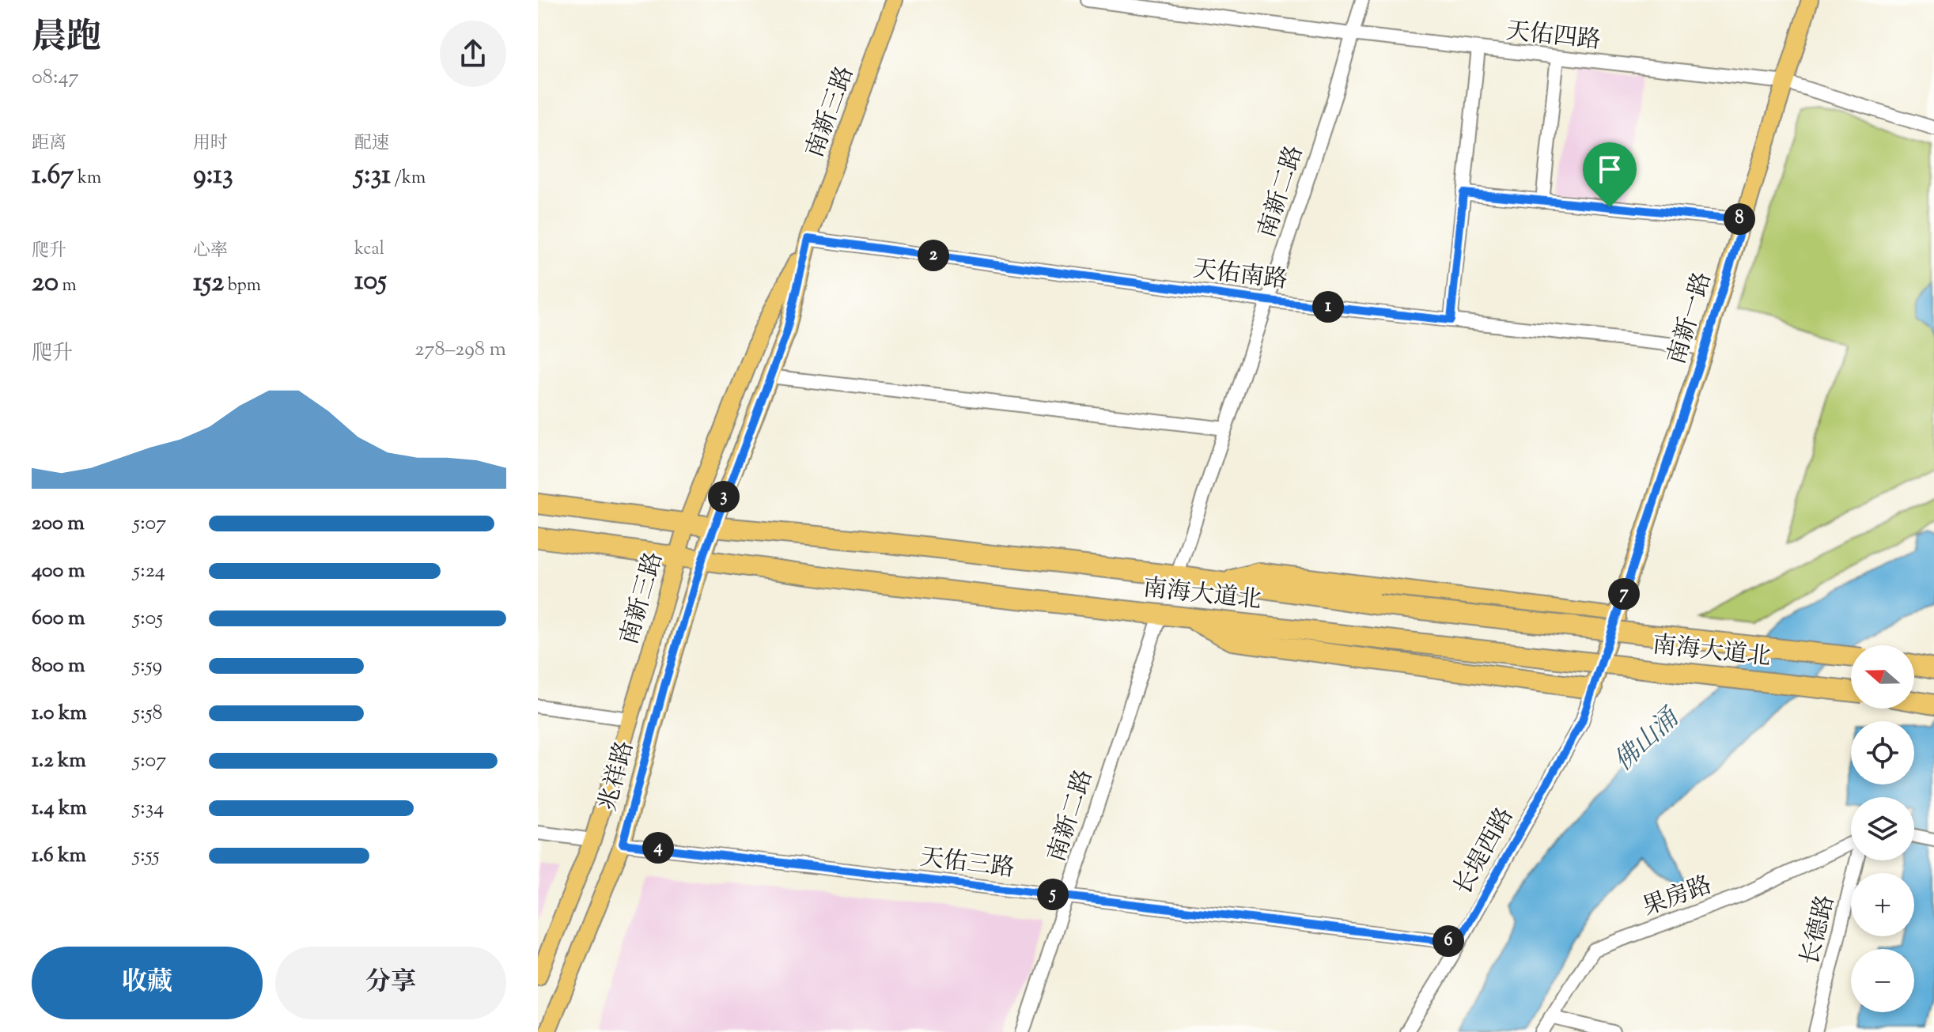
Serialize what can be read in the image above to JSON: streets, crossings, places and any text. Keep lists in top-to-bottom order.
{
  "streets": {
    "highway": ["南海大道北"],
    "main road": ["南新三路", "南新一路", "兆祥路"],
    "street": [
      "天佑四路",
      "南新二路",
      "天佑南路",
      "长堤西路",
      "天佑三路",
      "果房路",
      "长德路"
    ]
  },
  "crossings": [
    ["天佑四路", "南新二路"],
    ["天佑四路", "南新一路"],
    ["南新三路", "天佑南路"],
    ["南新三路", "南海大道北"],
    ["南新三路", "兆祥路"],
    ["南新二路", "天佑南路"],
    ["南新二路", "南海大道北"],
    ["南新二路", "天佑三路"],
    ["天佑南路", "南新一路"],
    ["南新一路", "长堤西路"],
    ["南海大道北", "兆祥路"],
    ["兆祥路", "天佑三路"],
    ["长堤西路", "天佑三路"]
  ],
  "water": ["佛山涌"],
  "north": "left",
  "page": {
    "heading": ["晨跑", "08:47"],
    "stats": [
      ["距离", "1.67 km"],
      ["用时", "9:13"],
      ["配速", "5:31 /km"],
      ["爬升", "20 m"],
      ["心率", "152 bpm"],
      ["kcal", "105"]
    ],
    "pins": [
      "8",
      "2",
      "1",
      "3",
      "7",
      "4",
      "5",
      "6"
    ],
    "chart": ["爬升", "278–298 m"],
    "list": [
      {
        "name": "200 m",
        "note": "5:07"
      },
      {
        "name": "400 m",
        "note": "5:24"
      },
      {
        "name": "600 m",
        "note": "5:05"
      },
      {
        "name": "800 m",
        "note": "5:59"
      },
      {
        "name": "1.0 km",
        "note": "5:58"
      },
      {
        "name": "1.2 km",
        "note": "5:07"
      },
      {
        "name": "1.4 km",
        "note": "5:34"
      },
      {
        "name": "1.6 km",
        "note": "5:55"
      }
    ],
    "map_buttons": ["+", "−"],
    "buttons": ["收藏", "分享"]
  }
}
